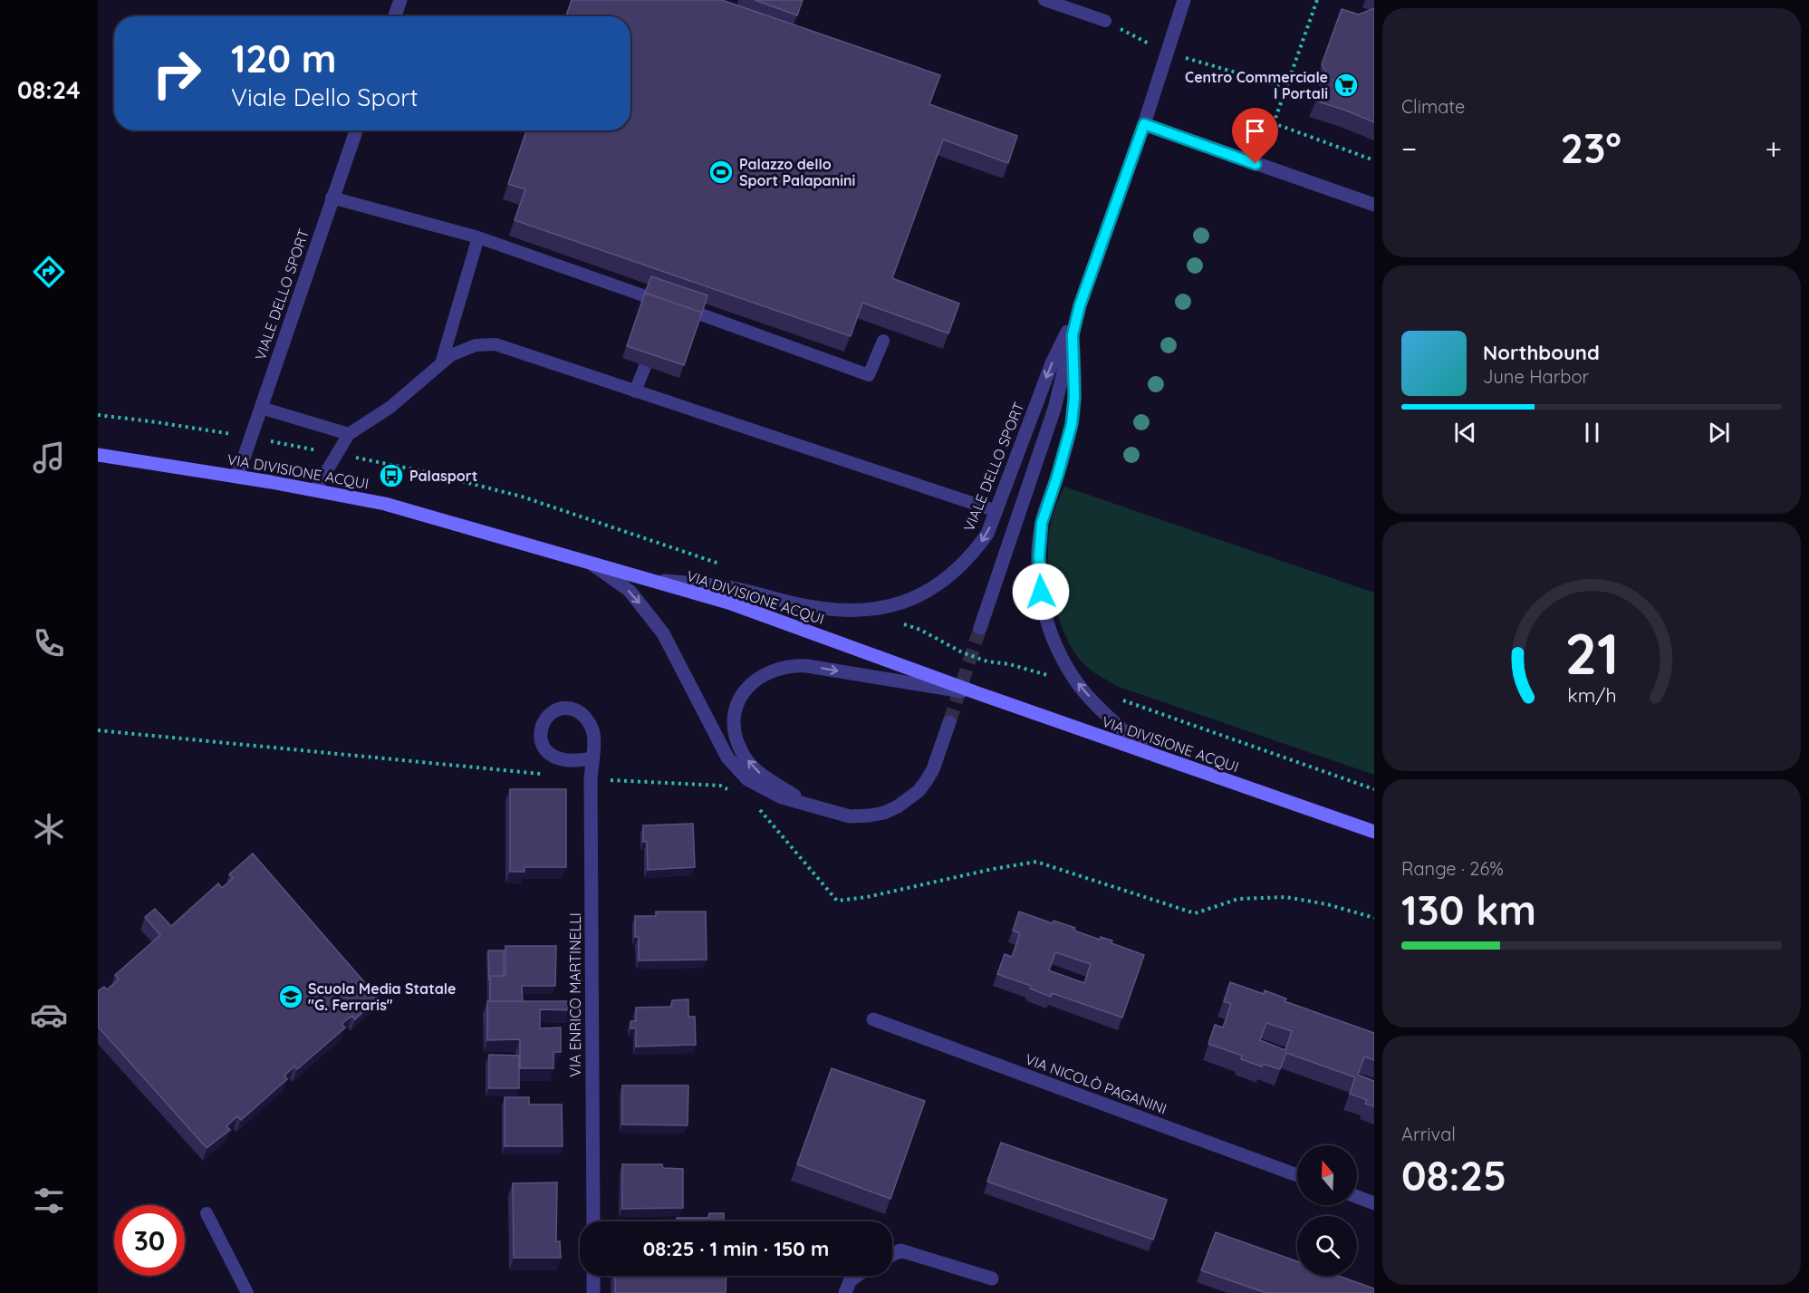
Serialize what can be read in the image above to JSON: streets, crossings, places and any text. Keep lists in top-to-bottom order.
{
  "streets": {
    "main road": ["VIA DIVISIONE ACQUI"],
    "street": ["VIALE DELLO SPORT", "VIA ENRICO MARTINELLI", "VIA NICOLÒ PAGANINI"]
  },
  "crossings": [
    ["VIALE DELLO SPORT", "VIA DIVISIONE ACQUI"]
  ],
  "places": {
    "supermarket": ["Centro Commerciale I Portali"],
    "sports": ["Palazzo dello Sport Palapanini"],
    "bus stop": ["Palasport"],
    "school or university": ["Scuola Media Statale \"G. Ferraris\""]
  },
  "north": "top",
  "page": {
    "tabs": "08:24",
    "tile": [
      "Climate",
      ["Range · 26%", "130 km"],
      ["Arrival", "08:25"]
    ],
    "turn": ["120 m", "Viale Dello Sport"],
    "heat": ["−", "23°", "+"],
    "song": ["Northbound", "June Harbor"],
    "limit": "30",
    "trip": "08:25 · 1 min · 150 m",
    "gauge": ["21", "km/h"]
  }
}
